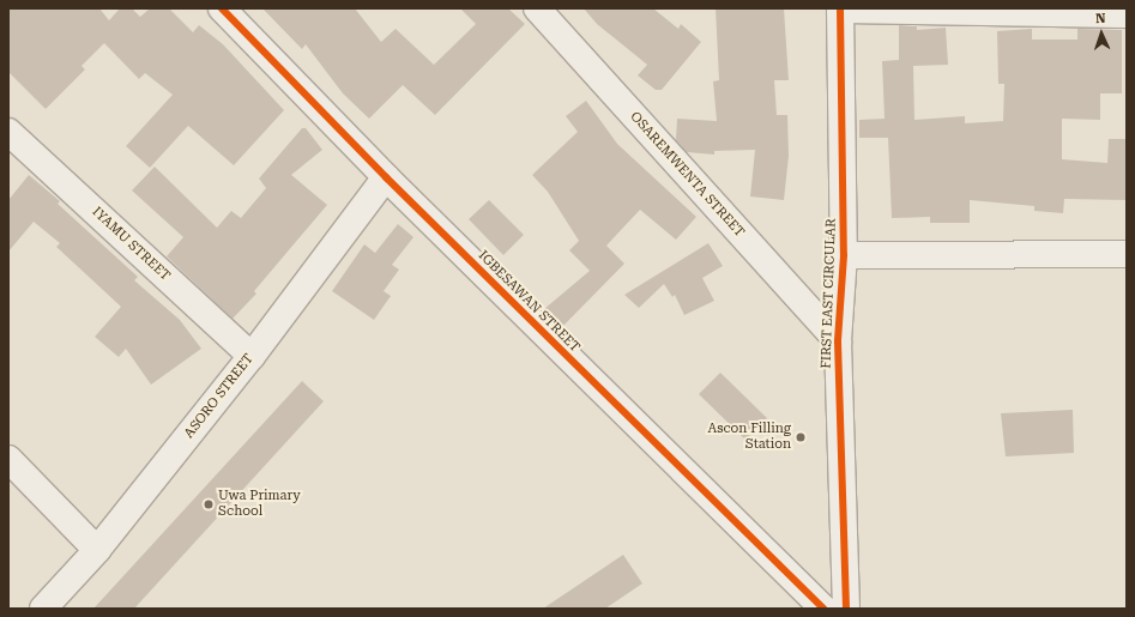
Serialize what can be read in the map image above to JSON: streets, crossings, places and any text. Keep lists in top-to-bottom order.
{
  "streets": {
    "street": [
      "OSAREMWENTA STREET",
      "IYAMU STREET",
      "FIRST EAST CIRCULAR",
      "IGBESAWAN STREET",
      "ASORO STREET"
    ]
  },
  "crossings": [
    ["OSAREMWENTA STREET", "FIRST EAST CIRCULAR"],
    ["IYAMU STREET", "ASORO STREET"],
    ["IGBESAWAN STREET", "ASORO STREET"]
  ],
  "places": ["Ascon Filling Station", "Uwa Primary School"],
  "north": "top"
}
